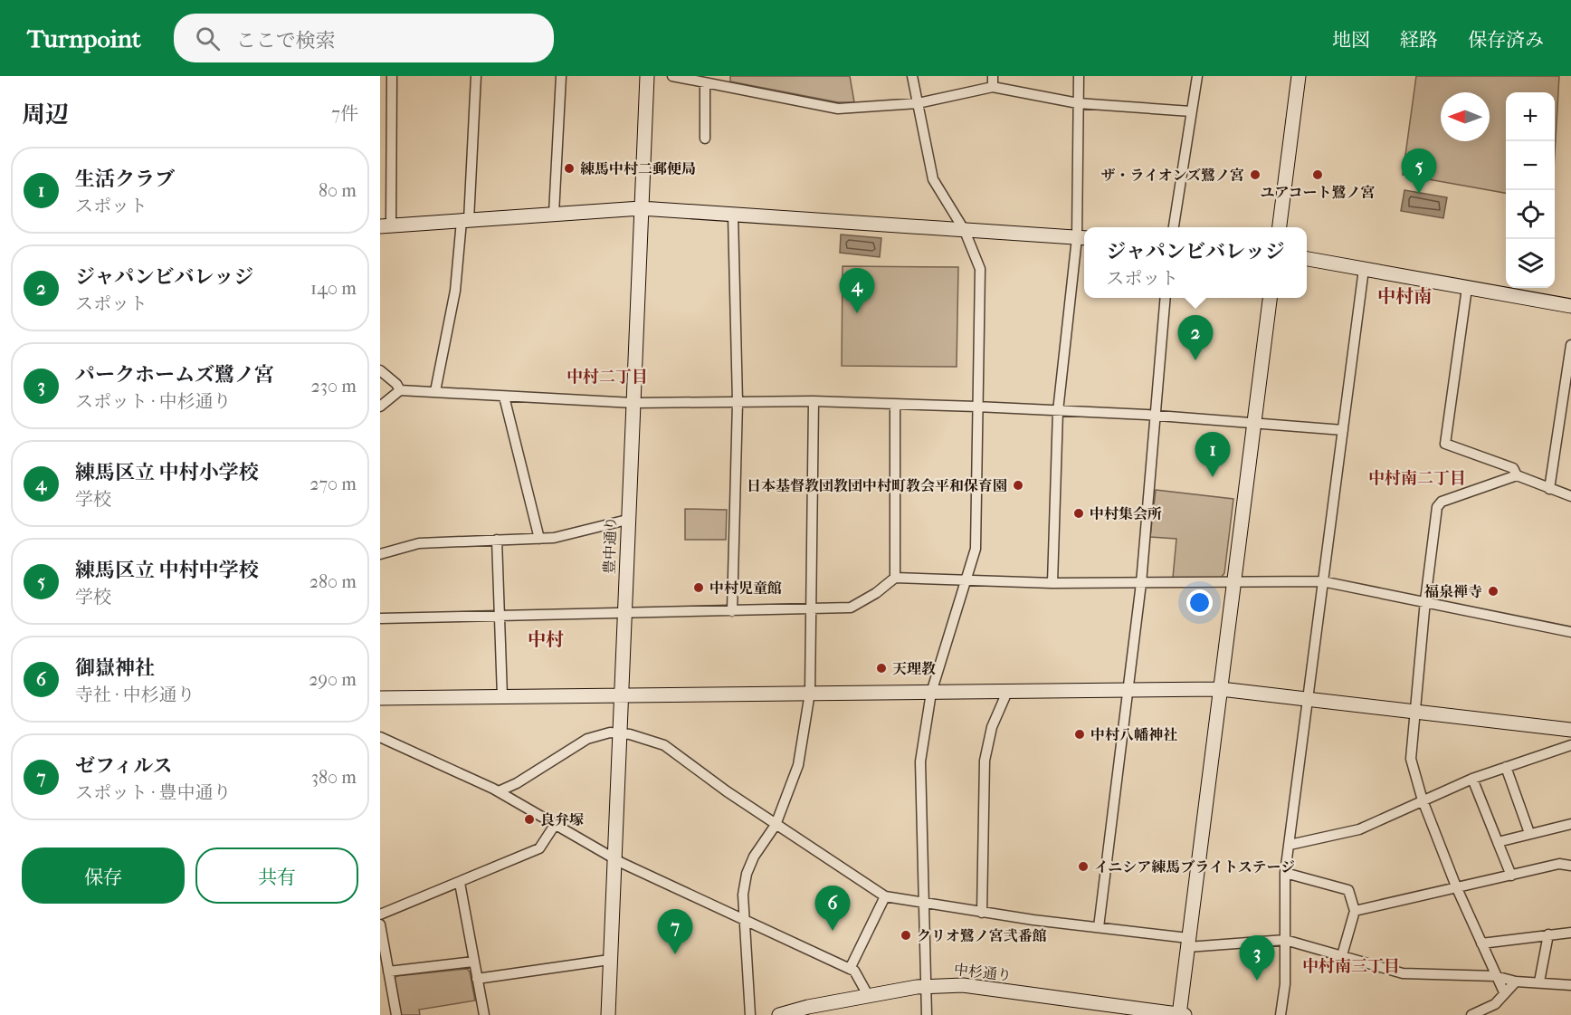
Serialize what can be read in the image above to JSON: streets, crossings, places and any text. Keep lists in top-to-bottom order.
{
  "streets": {
    "street": ["豊中通り", "中杉通り"]
  },
  "districts": [
    "中村南",
    "中村二丁目",
    "中村南二丁目",
    "中村",
    "中村南三丁目"
  ],
  "places": [
    "練馬中村二郵便局",
    "ザ・ライオンズ鷺ノ宮",
    "ユアコート鷺ノ宮",
    "日本基督教団教団中村町教会平和保育園",
    "中村集会所",
    "中村児童館",
    "福泉禅寺",
    "天理教",
    "中村八幡神社",
    "良弁塚",
    "イニシア練馬ブライトステージ",
    "クリオ鷺ノ宮弐番館"
  ],
  "north": "left",
  "page": {
    "header": "Turnpoint",
    "search": "ここで検索",
    "nav": ["地図", "経路", "保存済み"],
    "heading": ["周辺", "7件"],
    "map_buttons": ["+", "−"],
    "list": [
      {
        "mark": "1",
        "name": "生活クラブ",
        "note": "スポット",
        "value": "80 m"
      },
      {
        "mark": "2",
        "name": "ジャパンビバレッジ",
        "note": "スポット",
        "value": "140 m"
      },
      {
        "mark": "3",
        "name": "パークホームズ鷺ノ宮",
        "note": "スポット · 中杉通り",
        "value": "230 m"
      },
      {
        "mark": "4",
        "name": "練馬区立 中村小学校",
        "note": "学校",
        "value": "270 m"
      },
      {
        "mark": "5",
        "name": "練馬区立 中村中学校",
        "note": "学校",
        "value": "280 m"
      },
      {
        "mark": "6",
        "name": "御嶽神社",
        "note": "寺社 · 中杉通り",
        "value": "290 m"
      },
      {
        "mark": "7",
        "name": "ゼフィルス",
        "note": "スポット · 豊中通り",
        "value": "380 m"
      }
    ],
    "pins": [
      "5",
      "4",
      "2",
      "1",
      "6",
      "7",
      "3"
    ],
    "popup": ["ジャパンビバレッジ", "スポット"],
    "buttons": ["保存", "共有"]
  }
}
